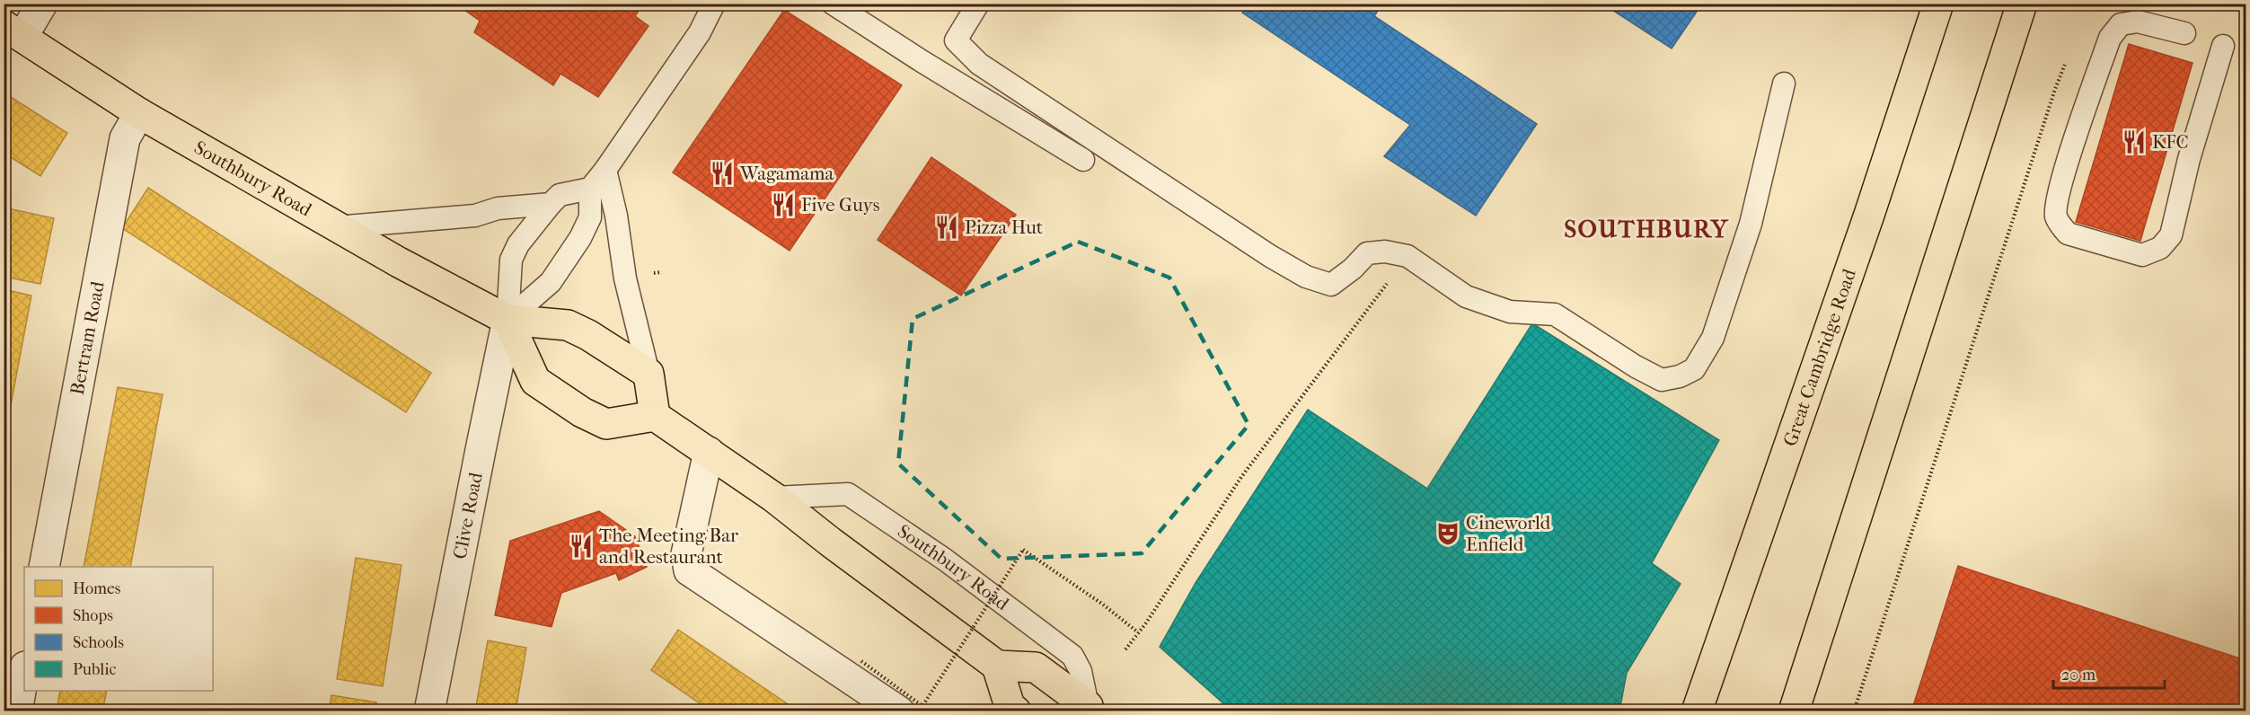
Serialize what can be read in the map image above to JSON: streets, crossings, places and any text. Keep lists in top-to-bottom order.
{
  "streets": {
    "main road": ["Southbury Road", "Great Cambridge Road"],
    "street": ["Bertram Road", "Clive Road"]
  },
  "crossings": [
    ["Southbury Road", "Bertram Road"],
    ["Southbury Road", "Clive Road"]
  ],
  "districts": ["SOUTHBURY"],
  "places": {
    "restaurant": [
      "KFC",
      "Wagamama",
      "Five Guys",
      "Pizza Hut",
      "The Meeting Bar and Restaurant"
    ],
    "theatre": ["Cineworld Enfield"]
  },
  "legend": [
    "Homes",
    "Shops",
    "Schools",
    "Public"
  ],
  "scale_bar": "20 m"
}
